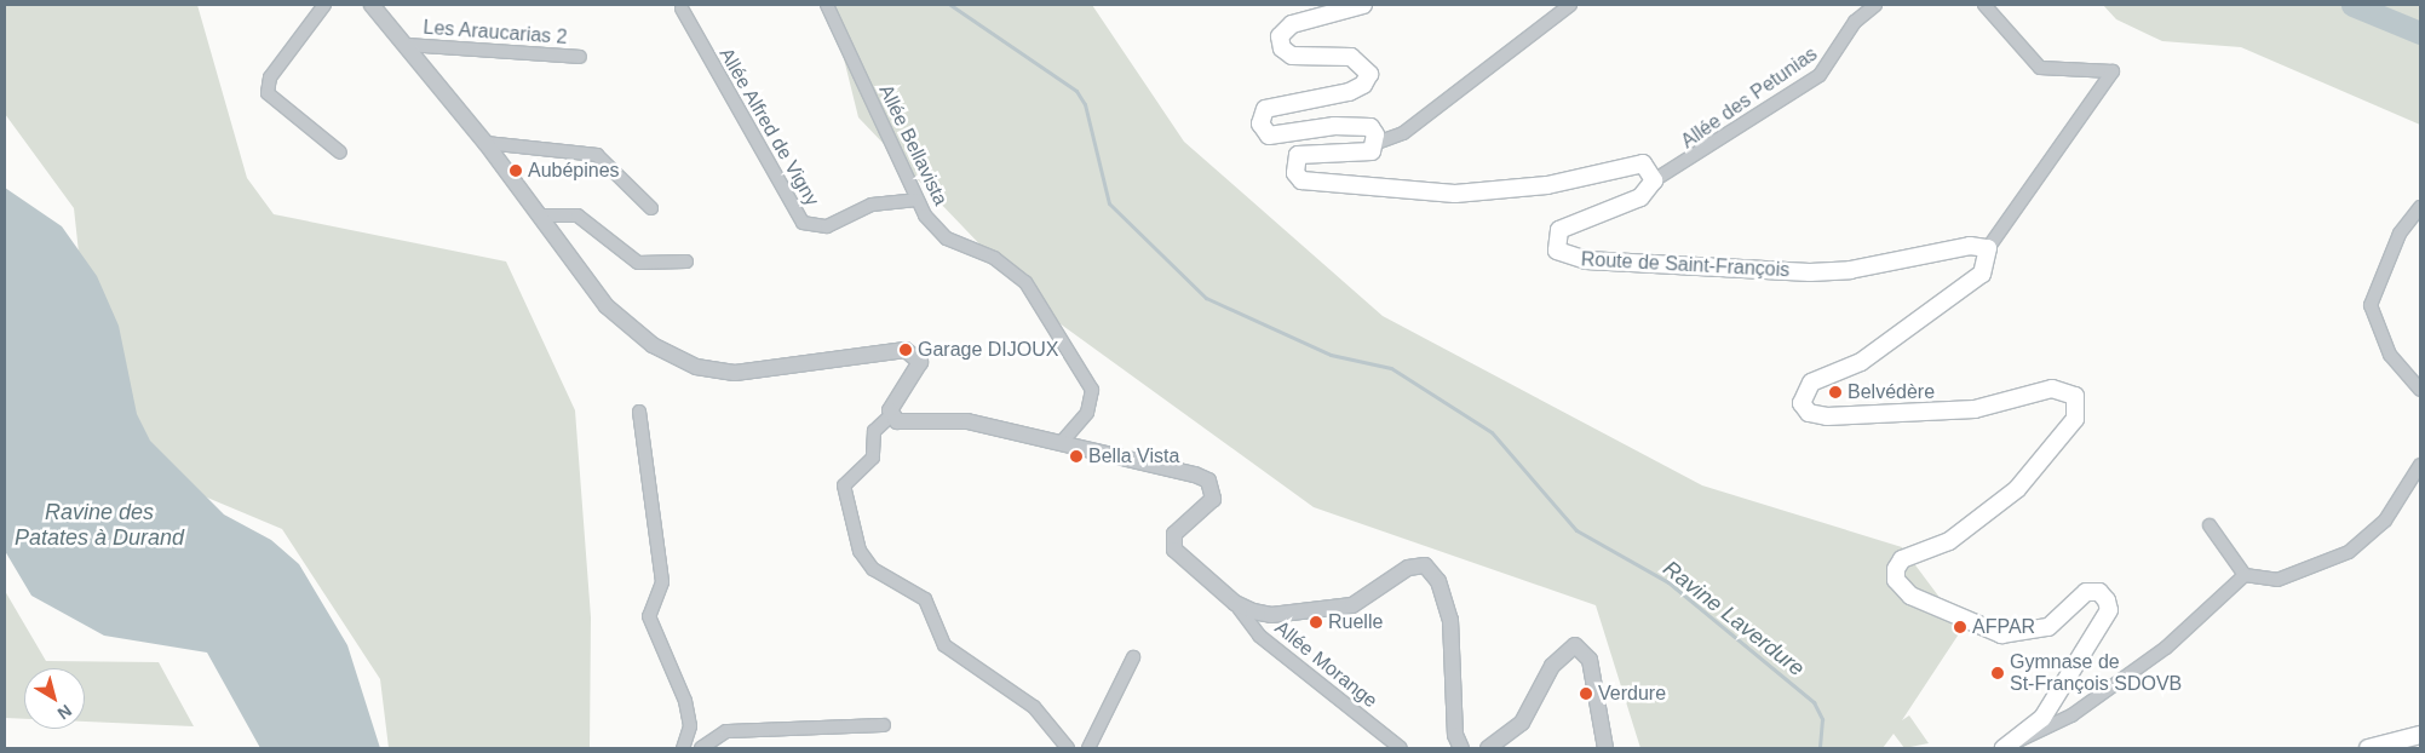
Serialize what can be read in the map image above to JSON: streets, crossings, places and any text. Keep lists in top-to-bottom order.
{
  "streets": {
    "main road": ["Route de Saint-François"],
    "street": [
      "Les Araucarias 2",
      "Allée des Petunias",
      "Allée Alfred de Vigny",
      "Allée Bellavista",
      "Allée Morange"
    ]
  },
  "crossings": [
    ["Allée des Petunias", "Route de Saint-François"],
    ["Allée Alfred de Vigny", "Allée Bellavista"]
  ],
  "water": ["Ravine des Patates à Durand", "Ravine Laverdure"],
  "places": [
    "Aubépines",
    "Garage DIJOUX",
    "Belvédère",
    "Bella Vista",
    "Ruelle",
    "AFPAR",
    "Gymnase de St-François SDOVB",
    "Verdure"
  ],
  "north": "bottom right"
}
